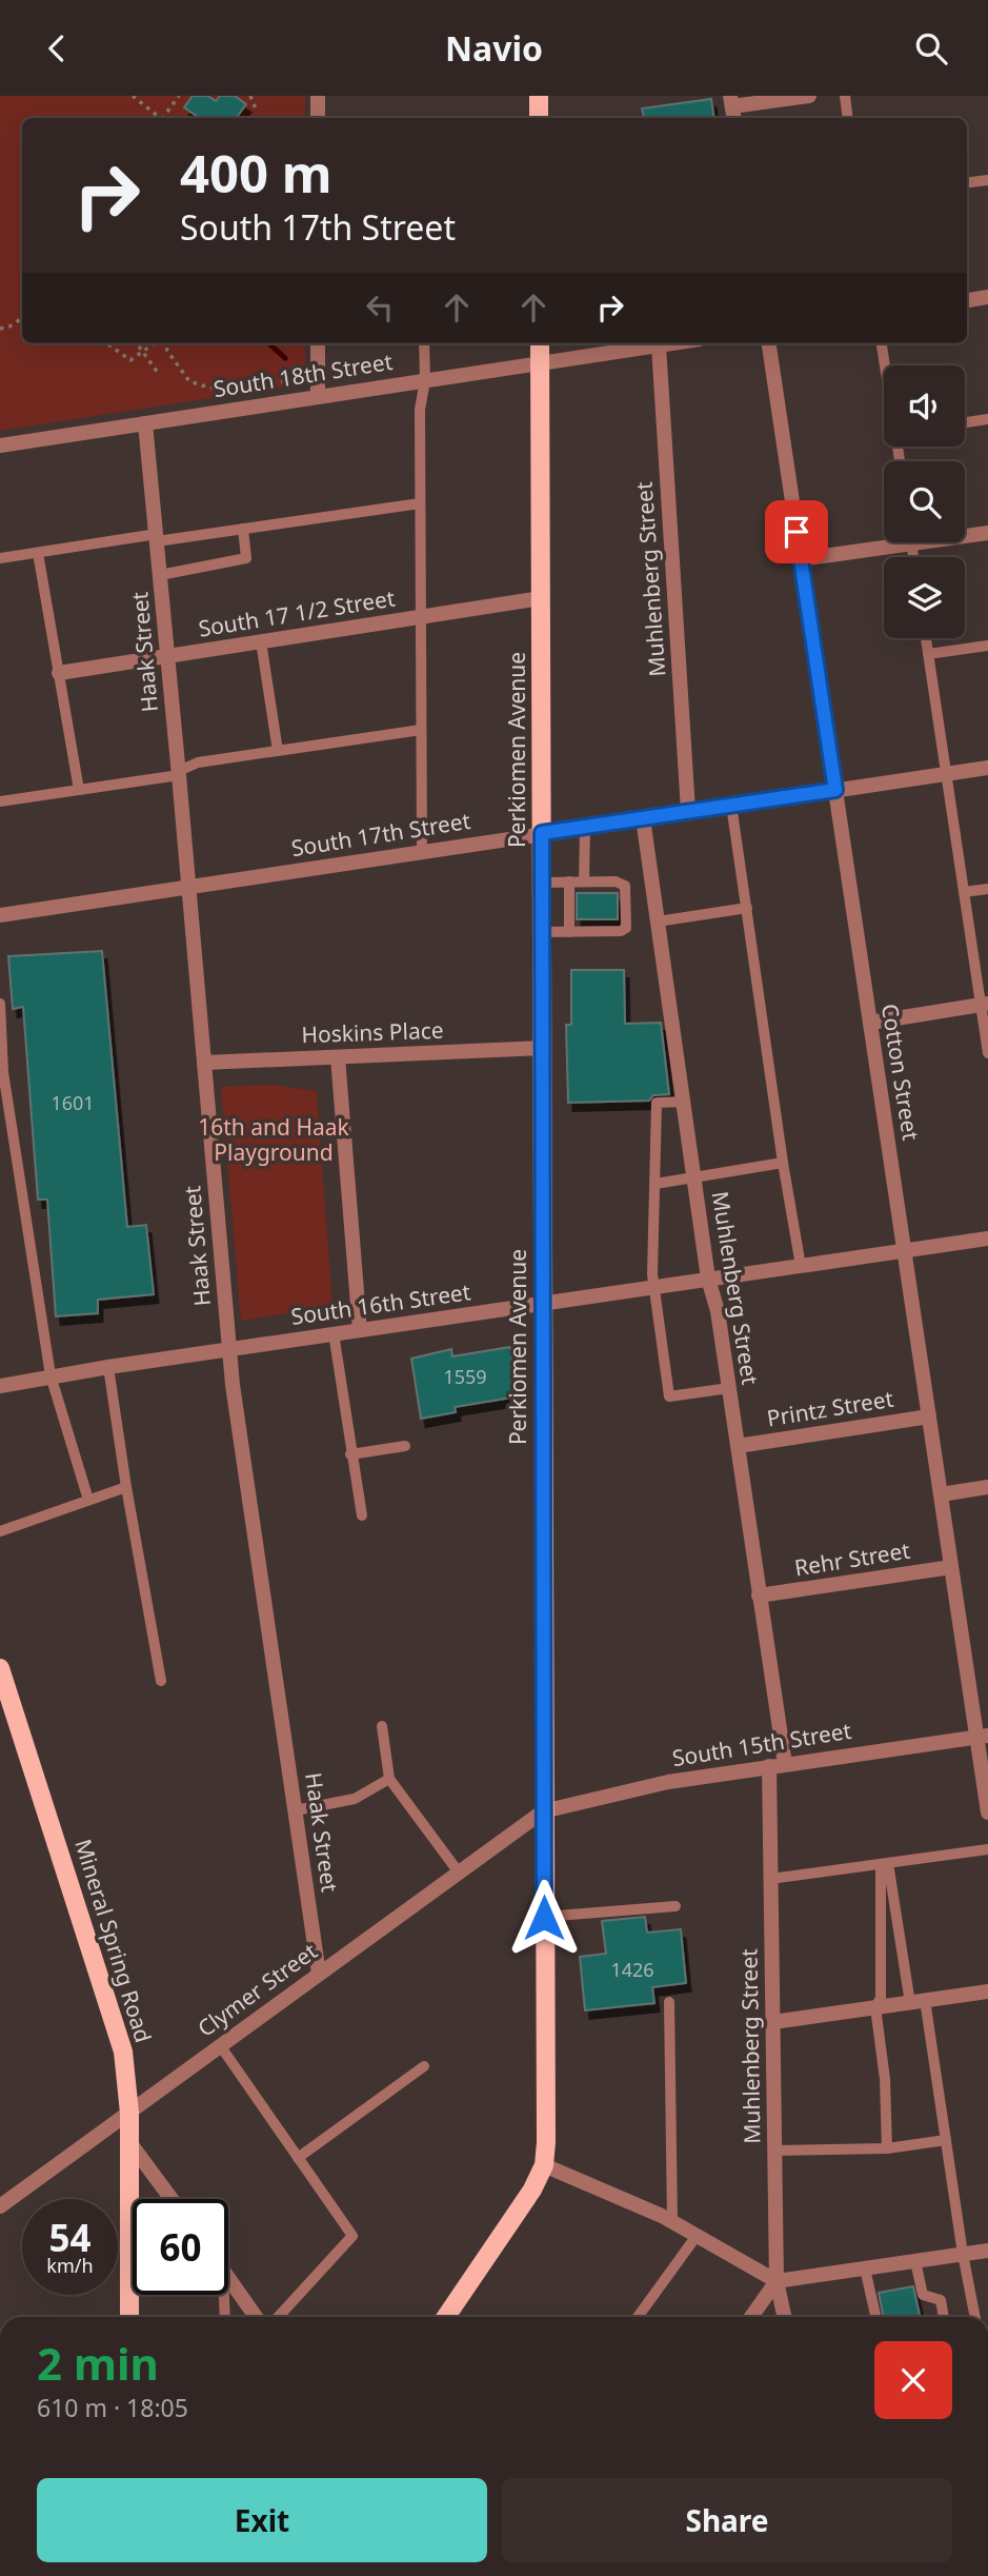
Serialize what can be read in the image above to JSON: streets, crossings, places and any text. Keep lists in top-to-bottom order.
{
  "streets": {
    "main road": ["Perkiomen Avenue", "Mineral Spring Road"],
    "street": [
      "South 18th Street",
      "Muhlenberg Street",
      "South 17 1/2 Street",
      "Haak Street",
      "South 17th Street",
      "Hoskins Place",
      "Cotton Street",
      "South 16th Street",
      "Printz Street",
      "Rehr Street",
      "South 15th Street",
      "Clymer Street"
    ]
  },
  "crossings": [
    ["South 18th Street", "Muhlenberg Street"],
    ["South 18th Street", "Haak Street"],
    ["South 18th Street", "Perkiomen Avenue"],
    ["Muhlenberg Street", "South 17th Street"],
    ["Muhlenberg Street", "South 16th Street"],
    ["Muhlenberg Street", "Printz Street"],
    ["Muhlenberg Street", "Rehr Street"],
    ["Muhlenberg Street", "South 15th Street"],
    ["South 17 1/2 Street", "Haak Street"],
    ["South 17 1/2 Street", "Perkiomen Avenue"],
    ["Haak Street", "South 17th Street"],
    ["Haak Street", "Hoskins Place"],
    ["Haak Street", "South 16th Street"],
    ["Haak Street", "Clymer Street"],
    ["Perkiomen Avenue", "South 17th Street"],
    ["Perkiomen Avenue", "Hoskins Place"],
    ["Perkiomen Avenue", "South 16th Street"],
    ["Perkiomen Avenue", "South 15th Street"],
    ["Perkiomen Avenue", "Clymer Street"],
    ["South 17th Street", "Cotton Street"],
    ["Cotton Street", "South 16th Street"],
    ["Cotton Street", "Printz Street"],
    ["Cotton Street", "Rehr Street"],
    ["Cotton Street", "South 15th Street"],
    ["South 15th Street", "Clymer Street"],
    ["Mineral Spring Road", "Clymer Street"]
  ],
  "parks": ["16th and Haak Playground"],
  "house_numbers": ["1601", "1559", "1426"],
  "page": {
    "header": "Navio",
    "turn": ["400 m", "South 17th Street"],
    "speed": "54 km/h",
    "limit": "60",
    "heading": ["2 min", "610 m · 18:05"],
    "buttons": ["Exit", "Share"]
  }
}
